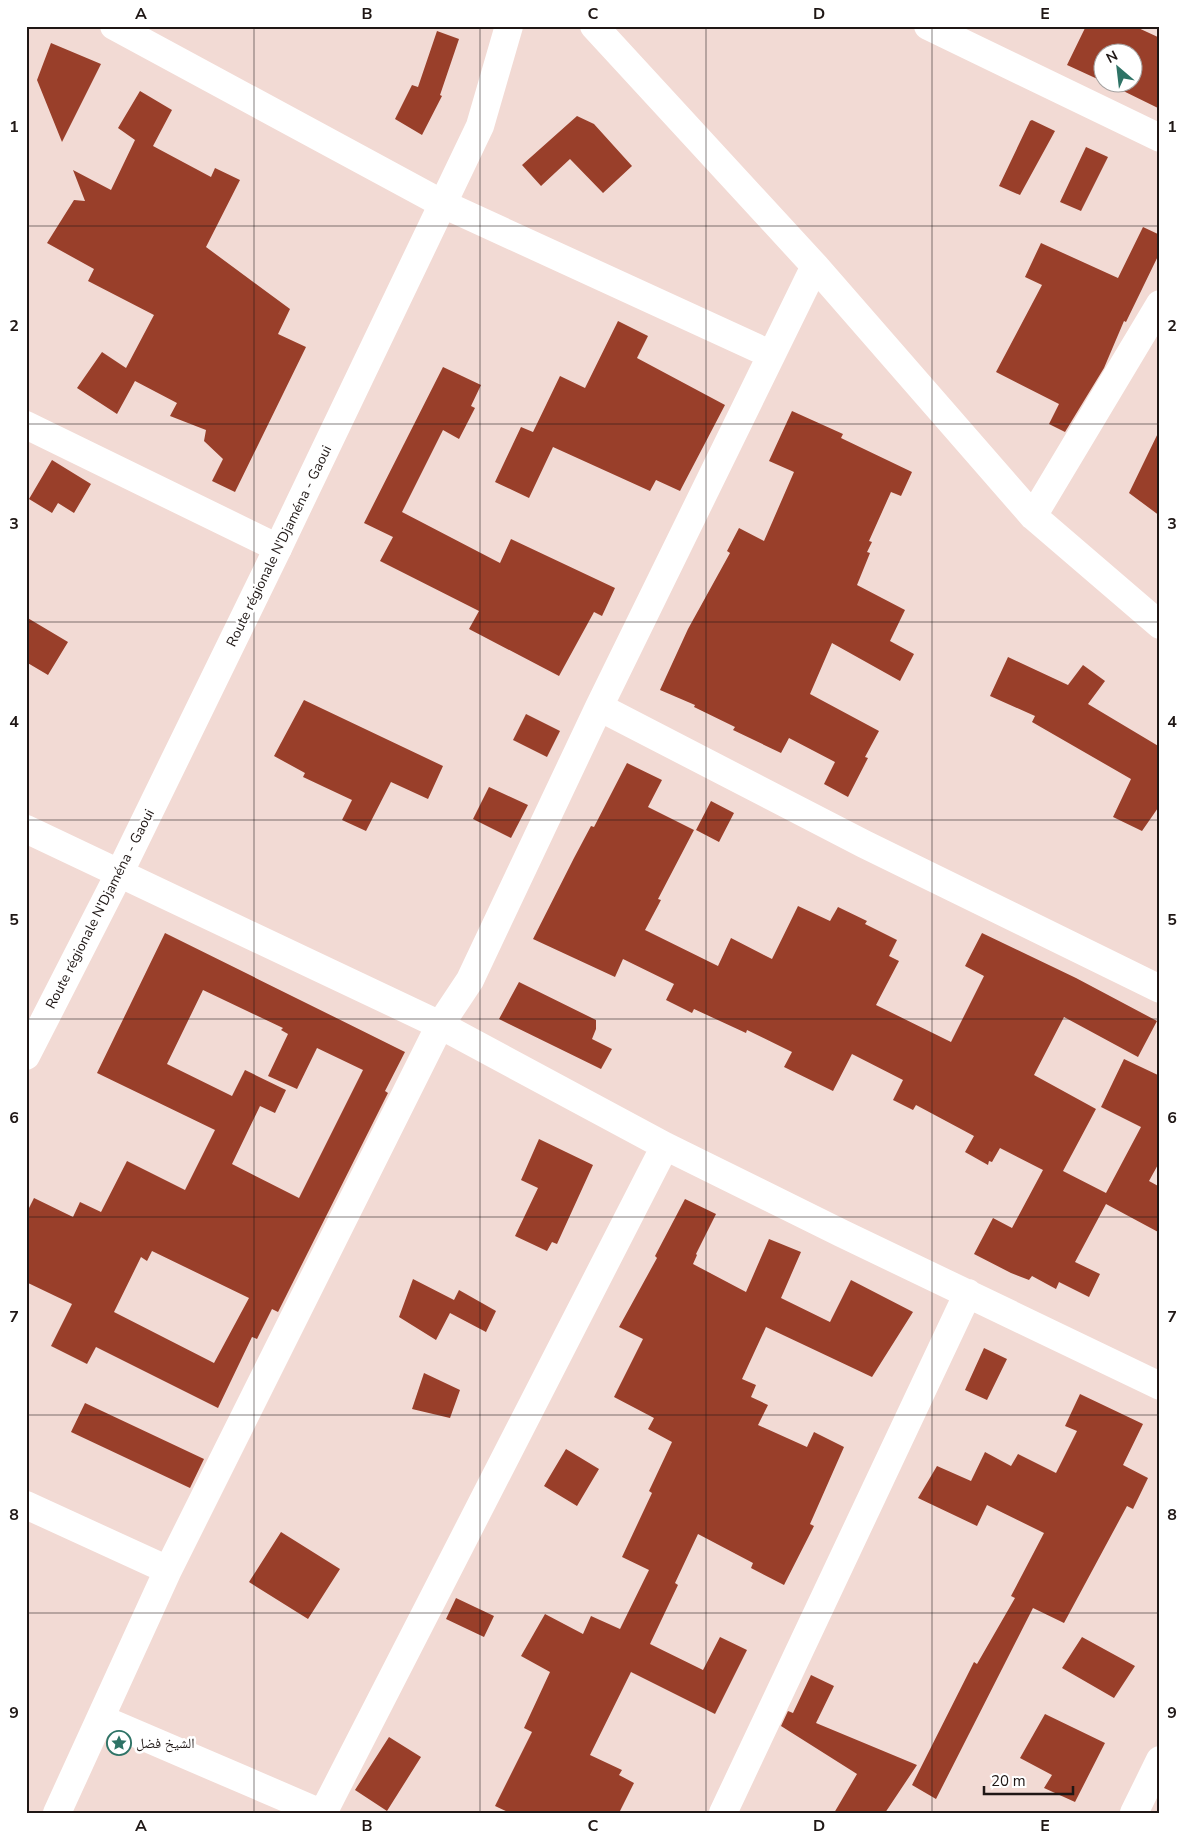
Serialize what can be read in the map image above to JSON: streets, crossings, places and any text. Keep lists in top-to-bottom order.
{
  "streets": {
    "street": ["Route régionale N'Djaména - Gaoui"]
  },
  "places": {
    "place": ["الشيخ فضل"]
  },
  "scale_bar": "20 m",
  "north": "top left",
  "grid": {
    "columns": [
      "A",
      "B",
      "C",
      "D",
      "E"
    ],
    "rows": [
      "1",
      "2",
      "3",
      "4",
      "5",
      "6",
      "7",
      "8",
      "9"
    ]
  }
}
